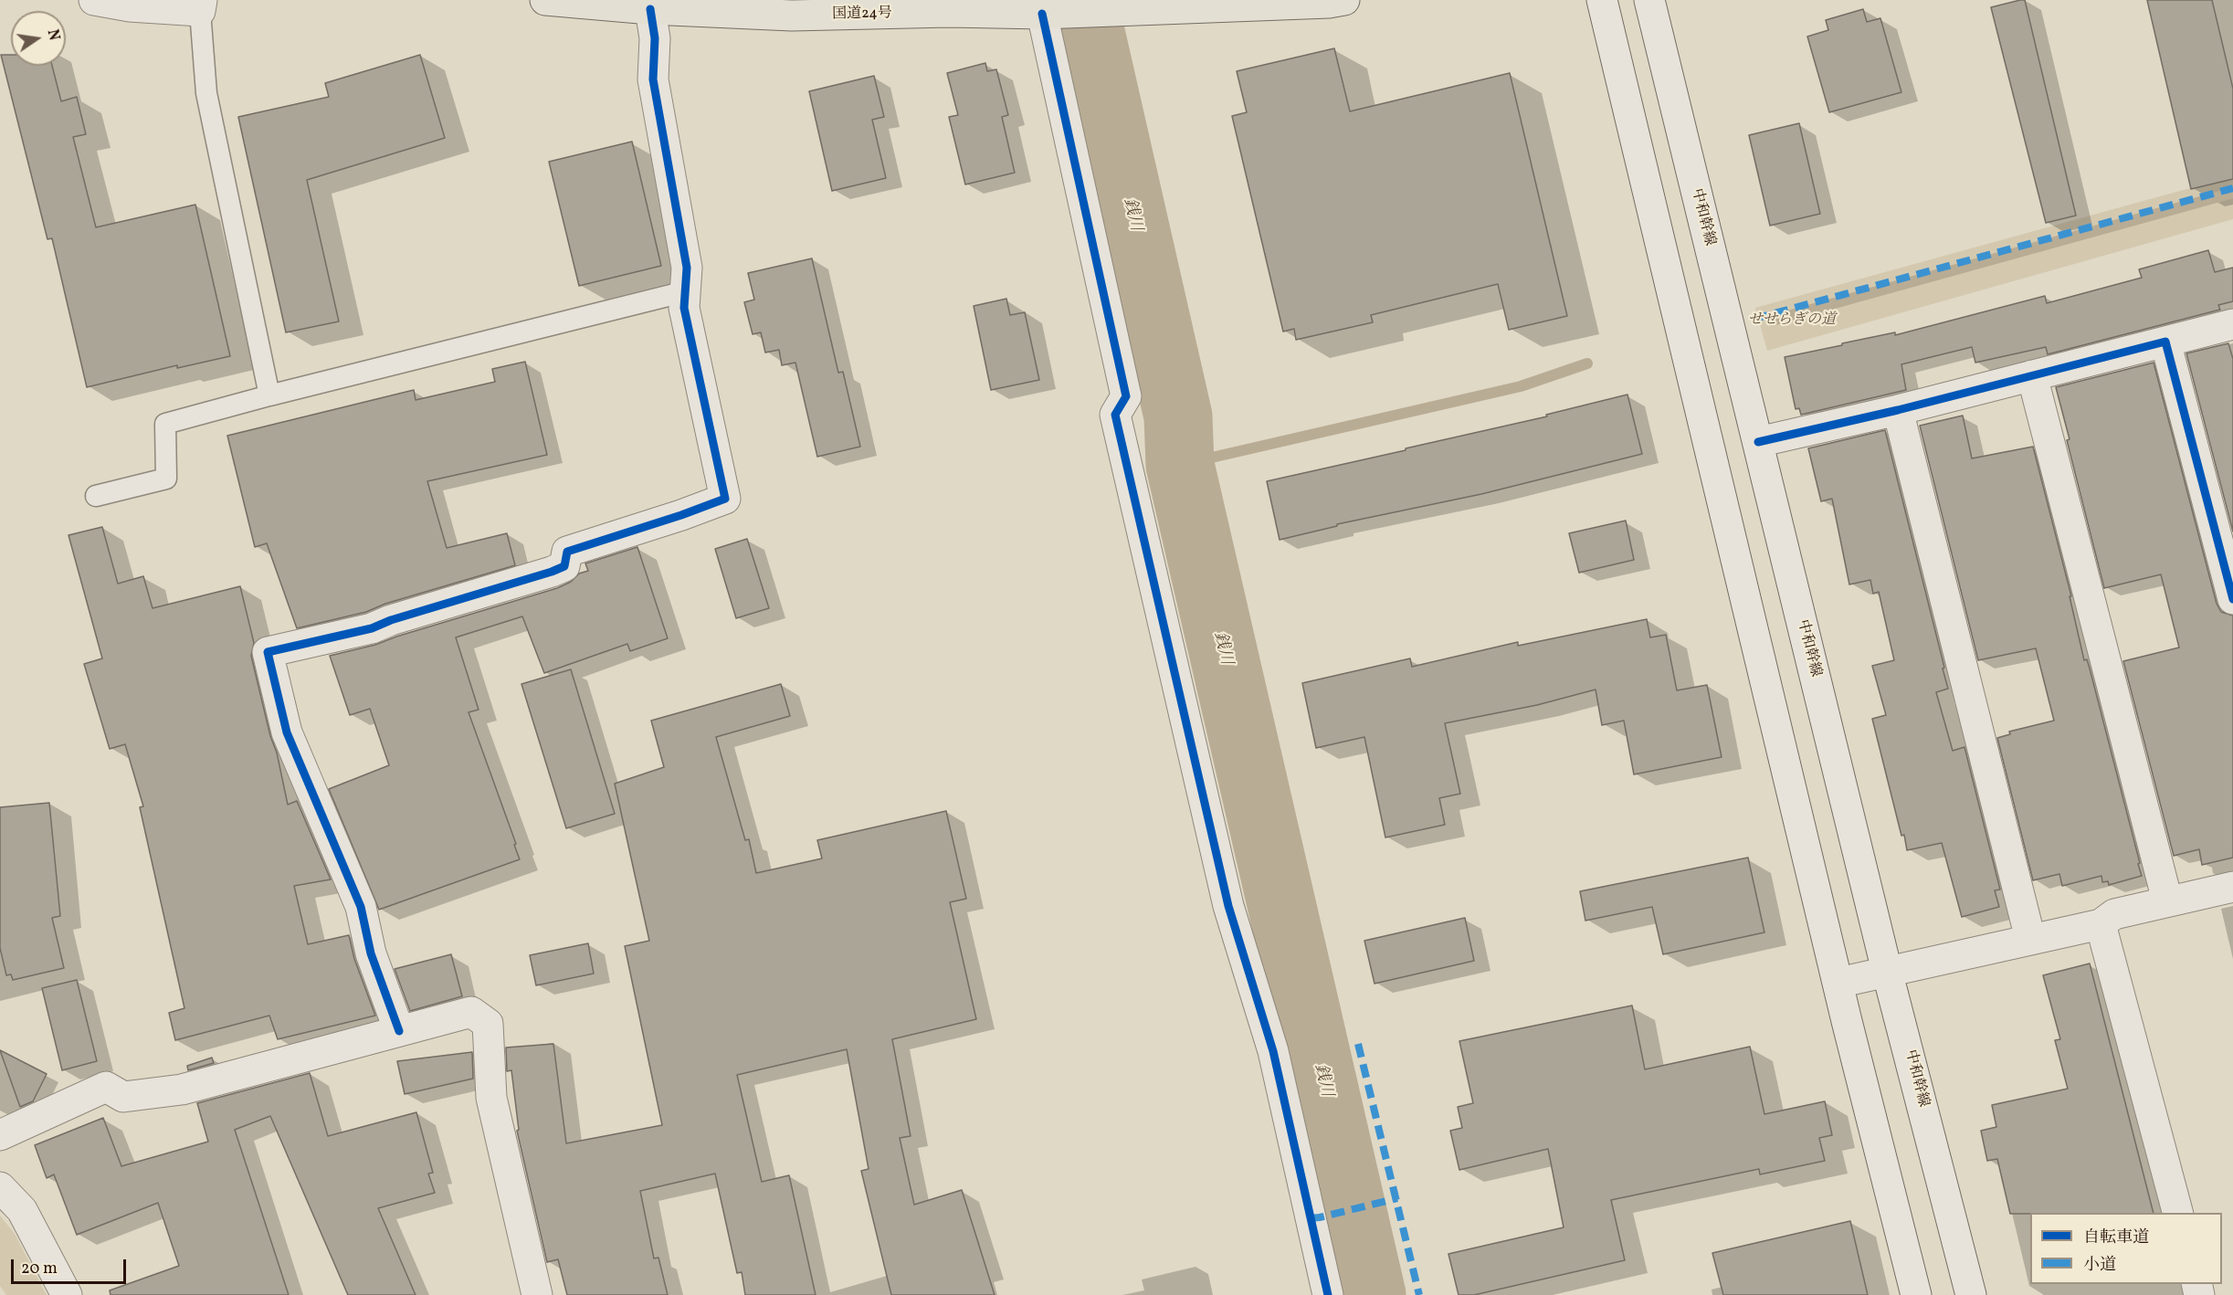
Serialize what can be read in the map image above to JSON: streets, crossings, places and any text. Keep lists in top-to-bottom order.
{
  "streets": {
    "highway": ["国道24号"],
    "street": ["中和幹線"]
  },
  "water": ["銭川"],
  "parks": ["せせらぎの道"],
  "legend": ["自転車道", "小道"],
  "scale_bar": "20 m",
  "north": "right"
}
